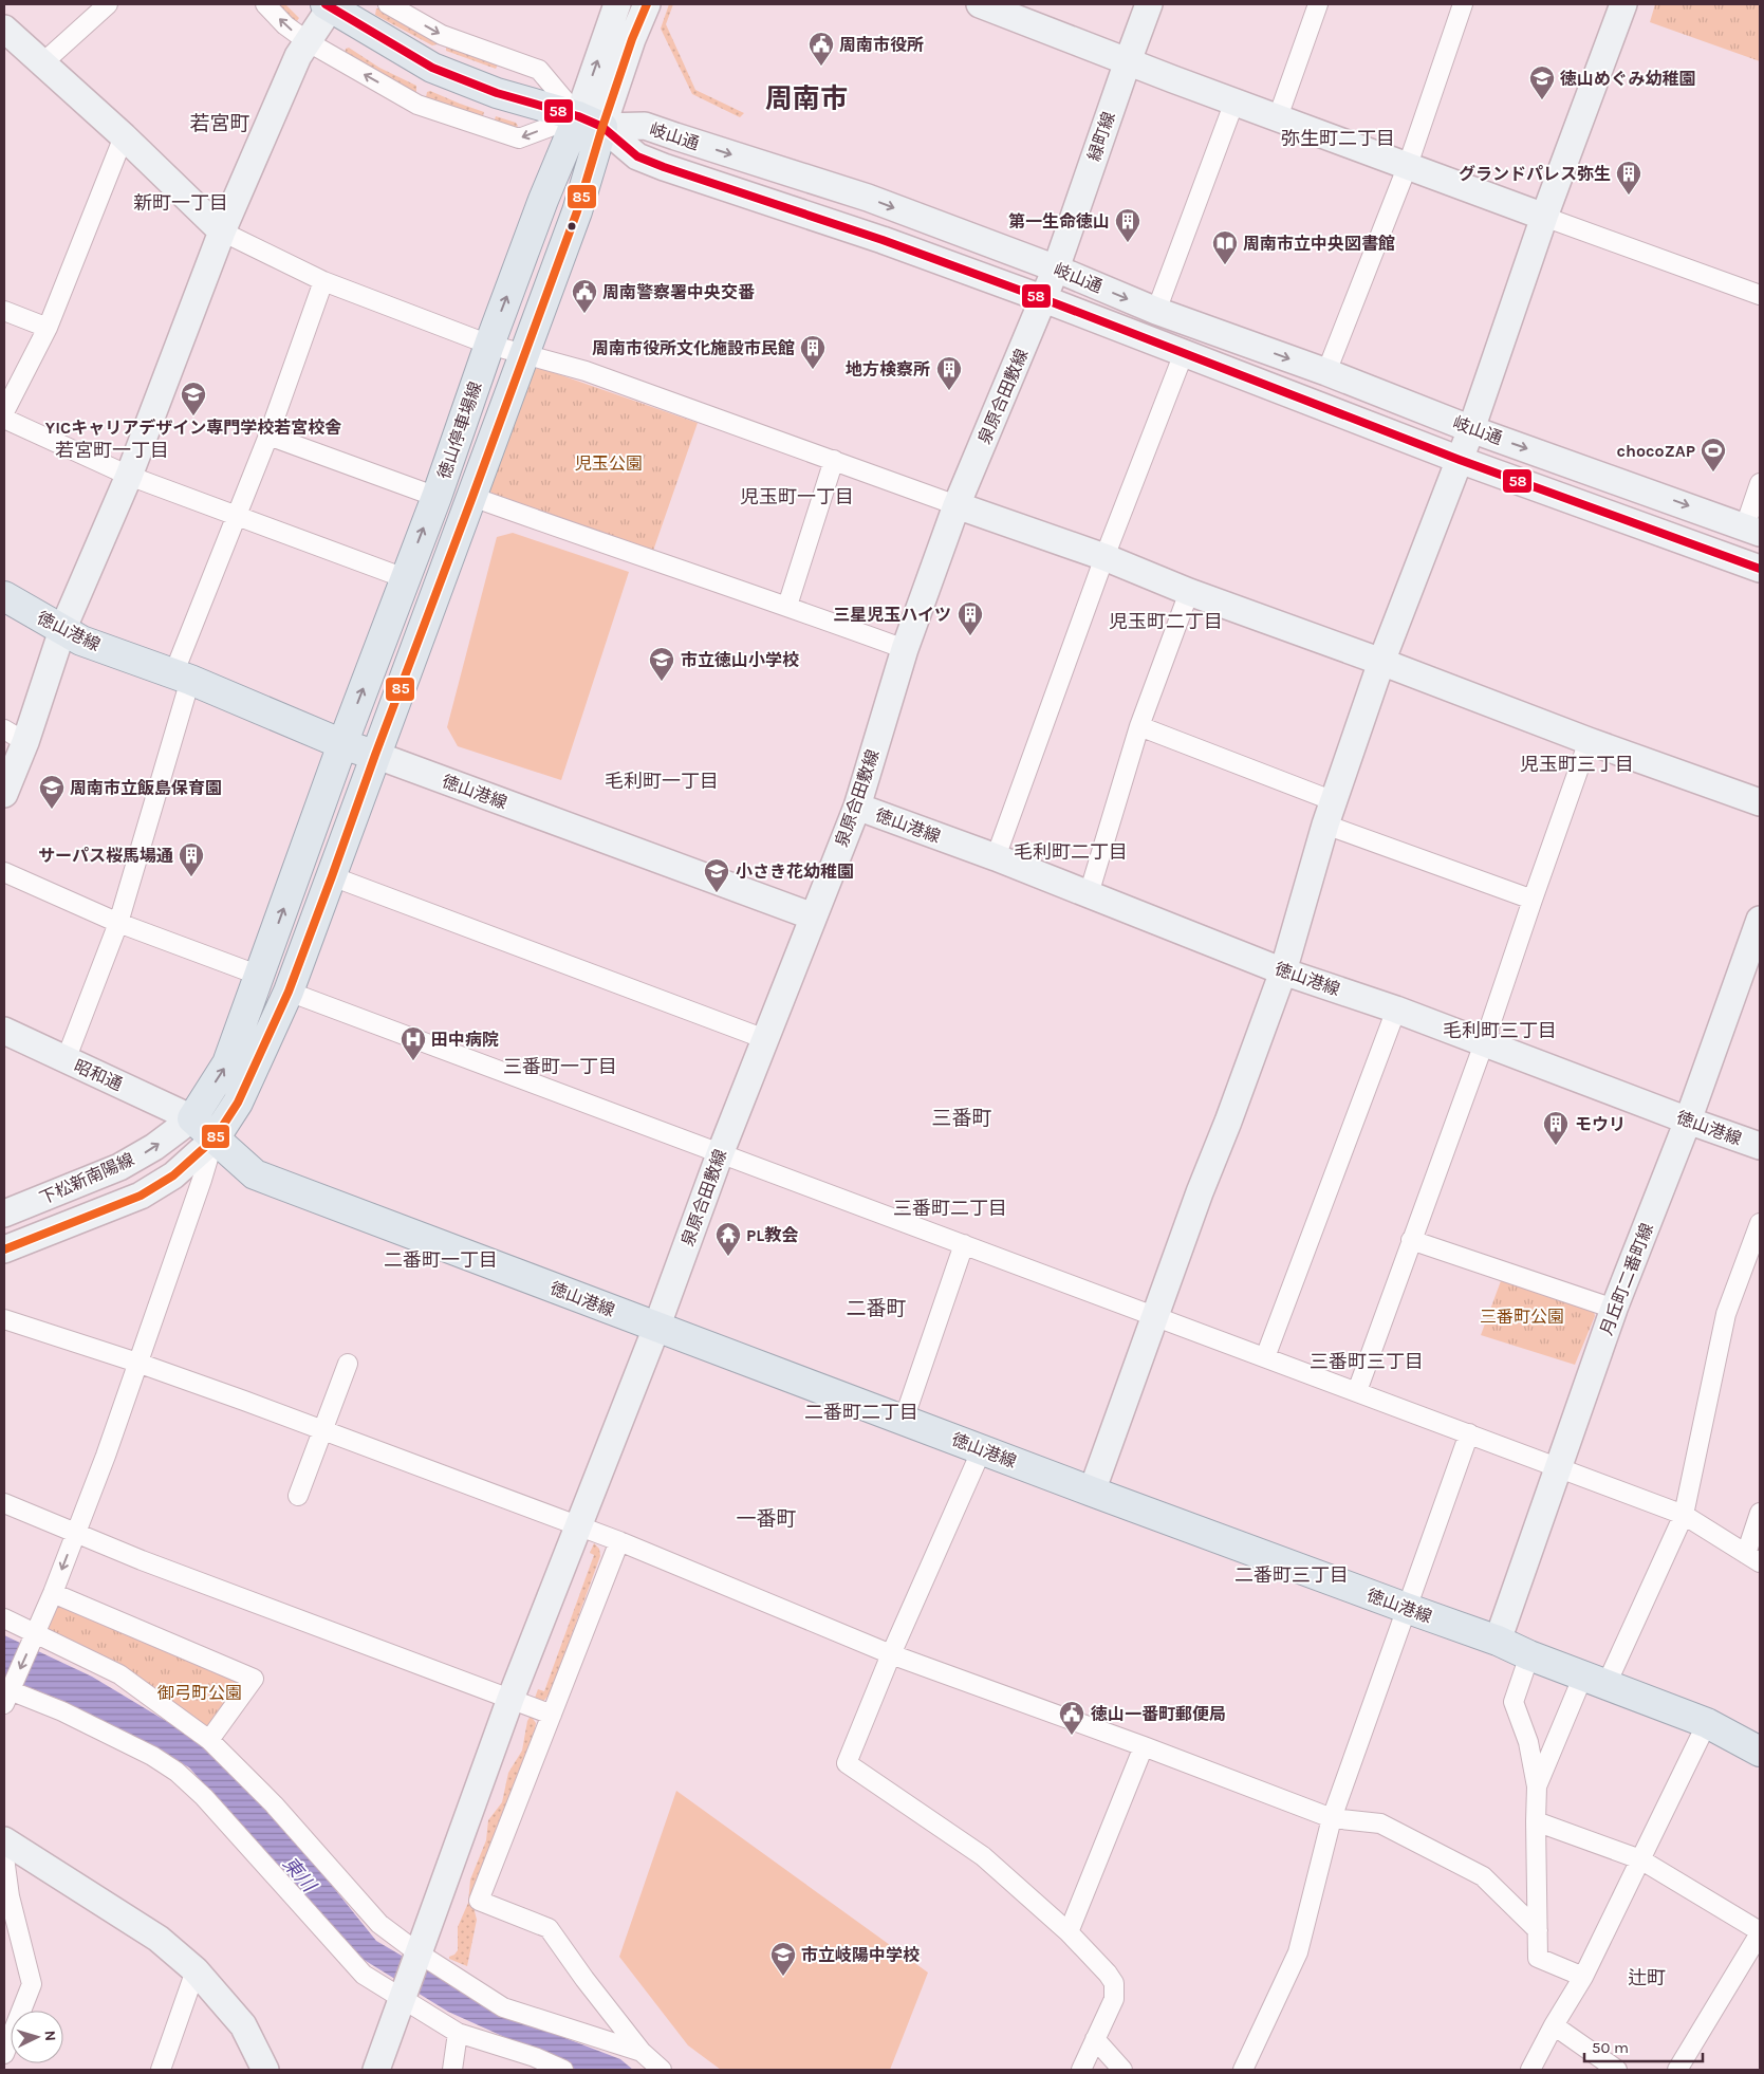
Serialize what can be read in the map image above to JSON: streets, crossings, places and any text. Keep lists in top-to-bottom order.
{
  "streets": {
    "main road": ["徳山停車場線", "徳山港線"],
    "street": [
      "岐山通",
      "緑町線",
      "泉原合田敷線",
      "昭和通",
      "下松新南陽線",
      "月丘町二番町線"
    ]
  },
  "crossings": [
    ["岐山通", "緑町線"],
    ["岐山通", "泉原合田敷線"],
    ["岐山通", "徳山停車場線"],
    ["緑町線", "泉原合田敷線"],
    ["泉原合田敷線", "徳山港線"],
    ["徳山停車場線", "徳山港線"],
    ["徳山港線", "昭和通"],
    ["徳山港線", "下松新南陽線"],
    ["徳山港線", "月丘町二番町線"],
    ["昭和通", "下松新南陽線"]
  ],
  "districts": [
    "周南市",
    "若宮町",
    "弥生町二丁目",
    "新町一丁目",
    "若宮町一丁目",
    "児玉町一丁目",
    "児玉町二丁目",
    "児玉町三丁目",
    "毛利町一丁目",
    "毛利町二丁目",
    "毛利町三丁目",
    "三番町一丁目",
    "三番町",
    "三番町二丁目",
    "二番町一丁目",
    "二番町",
    "三番町三丁目",
    "二番町二丁目",
    "一番町",
    "二番町三丁目",
    "辻町"
  ],
  "water": ["東川"],
  "parks": ["児玉公園", "三番町公園", "御弓町公園"],
  "places": {
    "public building": ["周南市役所", "周南警察署中央交番", "徳山一番町郵便局"],
    "school or university": [
      "徳山めぐみ幼稚園",
      "YICキャリアデザイン専門学校若宮校舎",
      "市立徳山小学校",
      "周南市立飯島保育園",
      "小さき花幼稚園",
      "市立岐陽中学校"
    ],
    "building": [
      "グランドパレス弥生",
      "第一生命徳山",
      "周南市役所文化施設市民館",
      "地方検察所",
      "三星児玉ハイツ",
      "サーパス桜馬場通",
      "モウリ"
    ],
    "library": ["周南市立中央図書館"],
    "sports": ["chocoZAP"],
    "hospital": ["田中病院"],
    "temple": ["PL教会"]
  },
  "lines": ["transit line 58", "transit line 85"],
  "scale_bar": "50 m",
  "north": "right"
}
